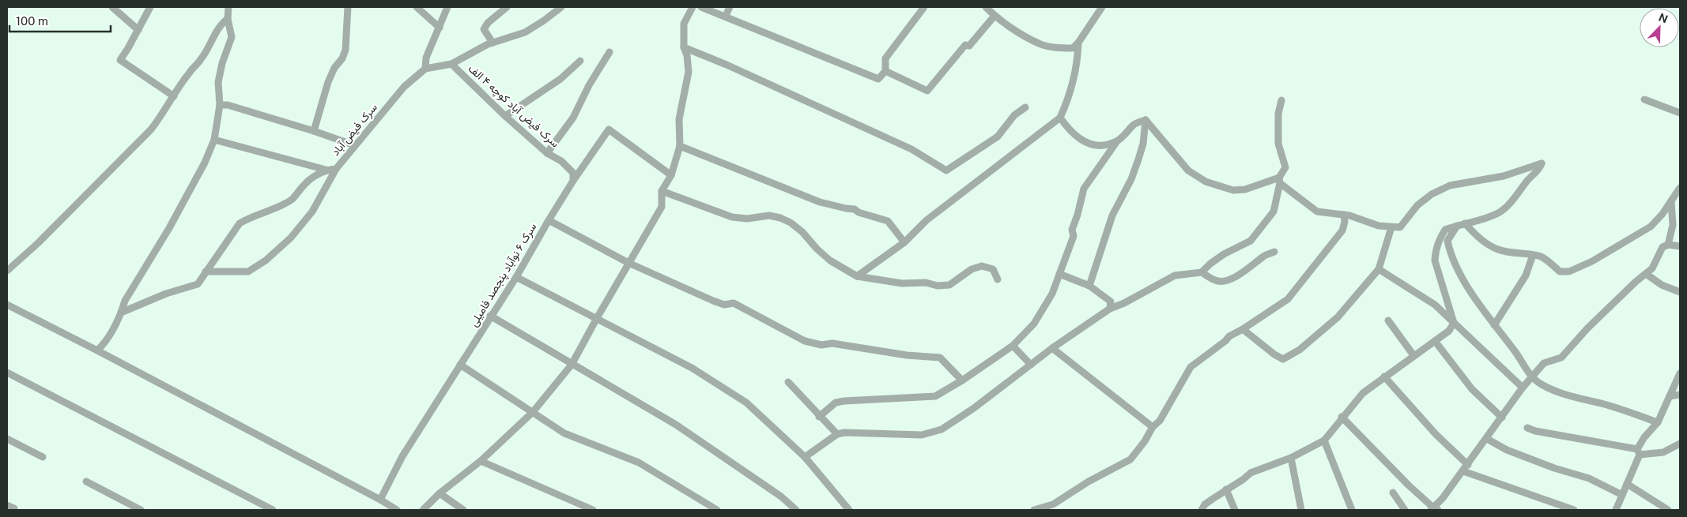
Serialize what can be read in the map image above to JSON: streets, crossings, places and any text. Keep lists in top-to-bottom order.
{
  "streets": {
    "street": ["سرک فيض آباد کوچه ۴ الف", "سرک فيض آباد", "سرک ۶ نوآباد پنجصد فامیلی"]
  },
  "crossings": [
    ["سرک فيض آباد کوچه ۴ الف", "سرک ۶ نوآباد پنجصد فامیلی"]
  ],
  "scale_bar": "100 m",
  "north": "top right"
}
